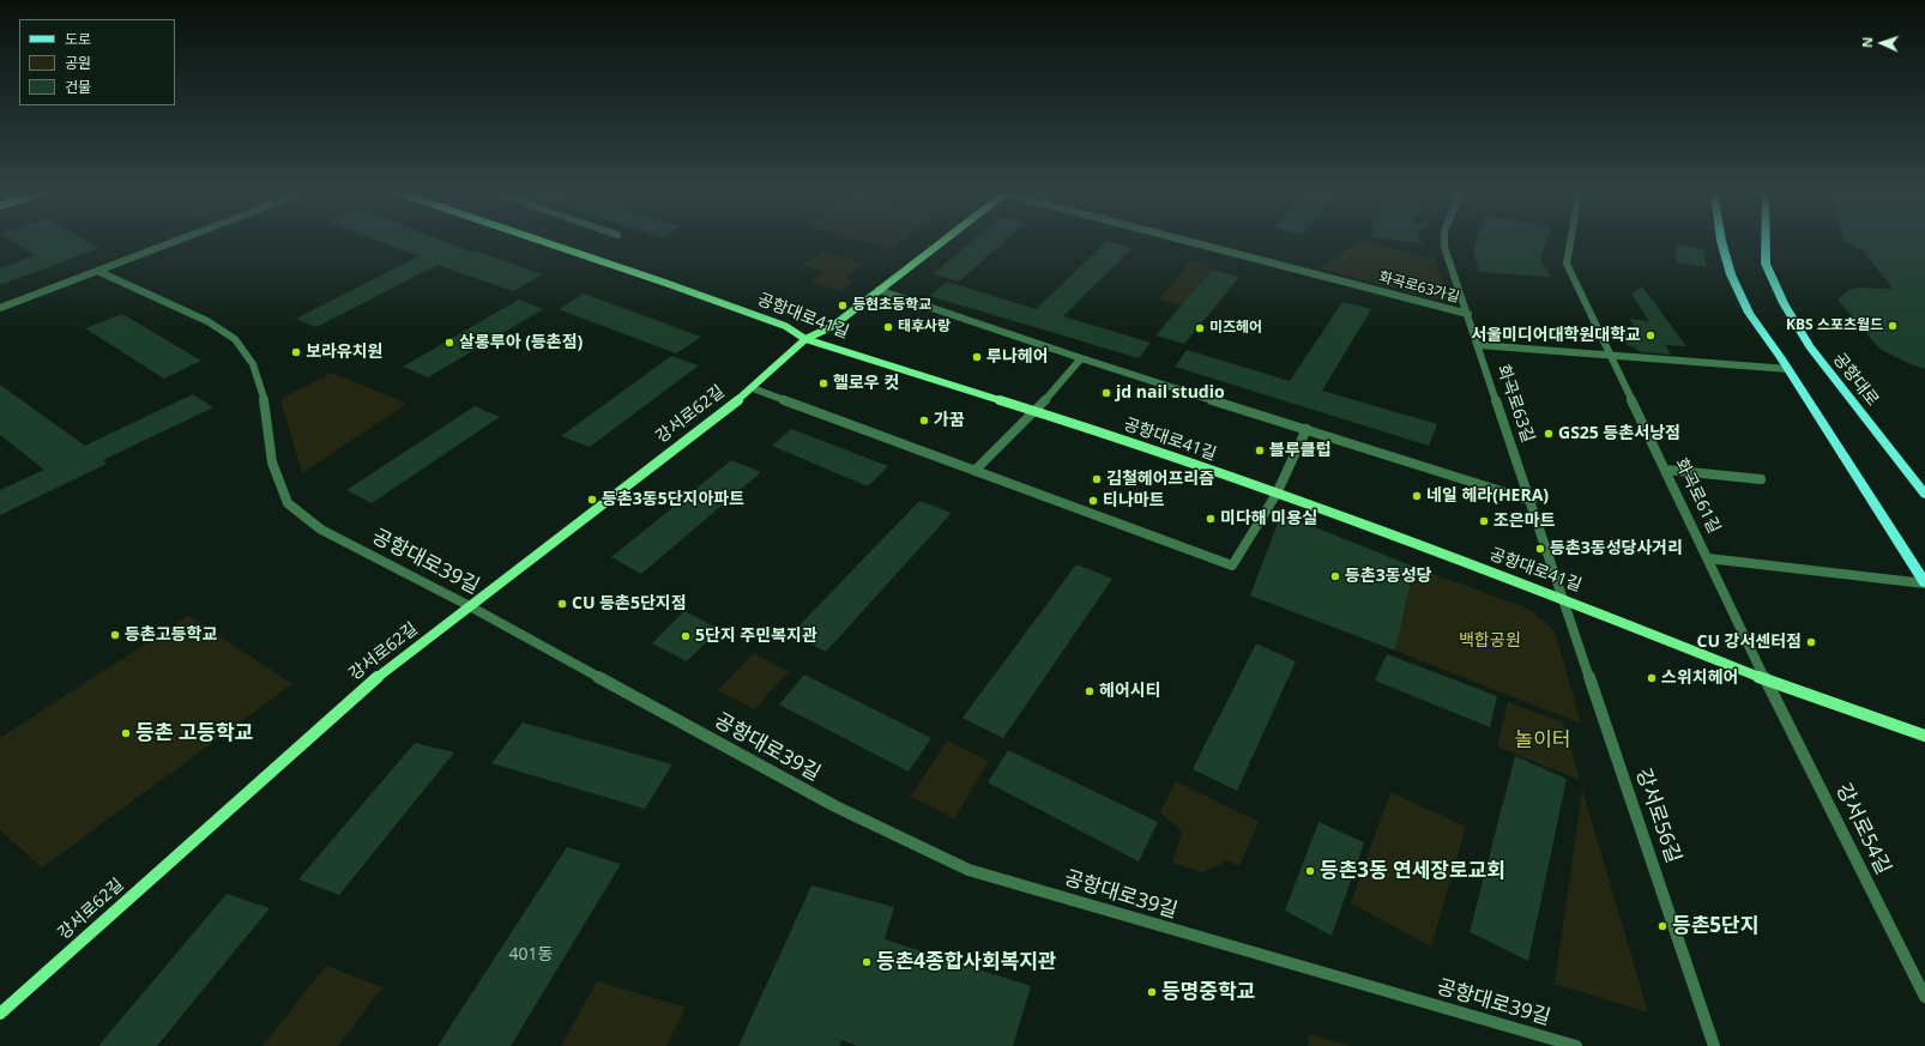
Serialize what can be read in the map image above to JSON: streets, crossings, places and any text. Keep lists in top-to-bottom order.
{
  "streets": {
    "main road": ["공항대로"],
    "street": [
      "화곡로63가길",
      "공항대로41길",
      "화곡로63길",
      "강서로62길",
      "화곡로61길",
      "공항대로39길",
      "강서로56길",
      "강서로54길"
    ]
  },
  "crossings": [
    ["화곡로63가길", "화곡로63길"],
    ["공항대로41길", "화곡로63길"],
    ["공항대로41길", "강서로62길"],
    ["공항대로41길", "화곡로61길"],
    ["공항대로41길", "강서로56길"],
    ["공항대로41길", "강서로54길"],
    ["화곡로63길", "강서로56길"],
    ["강서로62길", "공항대로39길"],
    ["화곡로61길", "강서로54길"]
  ],
  "parks": ["백합공원", "놀이터"],
  "places": [
    "등현초등학교",
    "KBS 스포츠월드",
    "태후사랑",
    "미즈헤어",
    "서울미디어대학원대학교",
    "살롱루아 (등촌점)",
    "보라유치원",
    "루나헤어",
    "헬로우 컷",
    "jd nail studio",
    "가꿈",
    "GS25 등촌서낭점",
    "블루클럽",
    "김철헤어프리즘",
    "네일 헤라(HERA)",
    "등촌3동5단지아파트",
    "티나마트",
    "미다해 미용실",
    "조은마트",
    "등촌3동성당사거리",
    "등촌3동성당",
    "CU 등촌5단지점",
    "등촌고등학교",
    "5단지 주민복지관",
    "CU 강서센터점",
    "스위치헤어",
    "헤어시티",
    "등촌 고등학교",
    "등촌3동 연세장로교회",
    "등촌5단지",
    "등촌4종합사회복지관",
    "등명중학교"
  ],
  "house_numbers": ["401동"],
  "legend": ["도로", "공원", "건물"],
  "north": "left"
}
